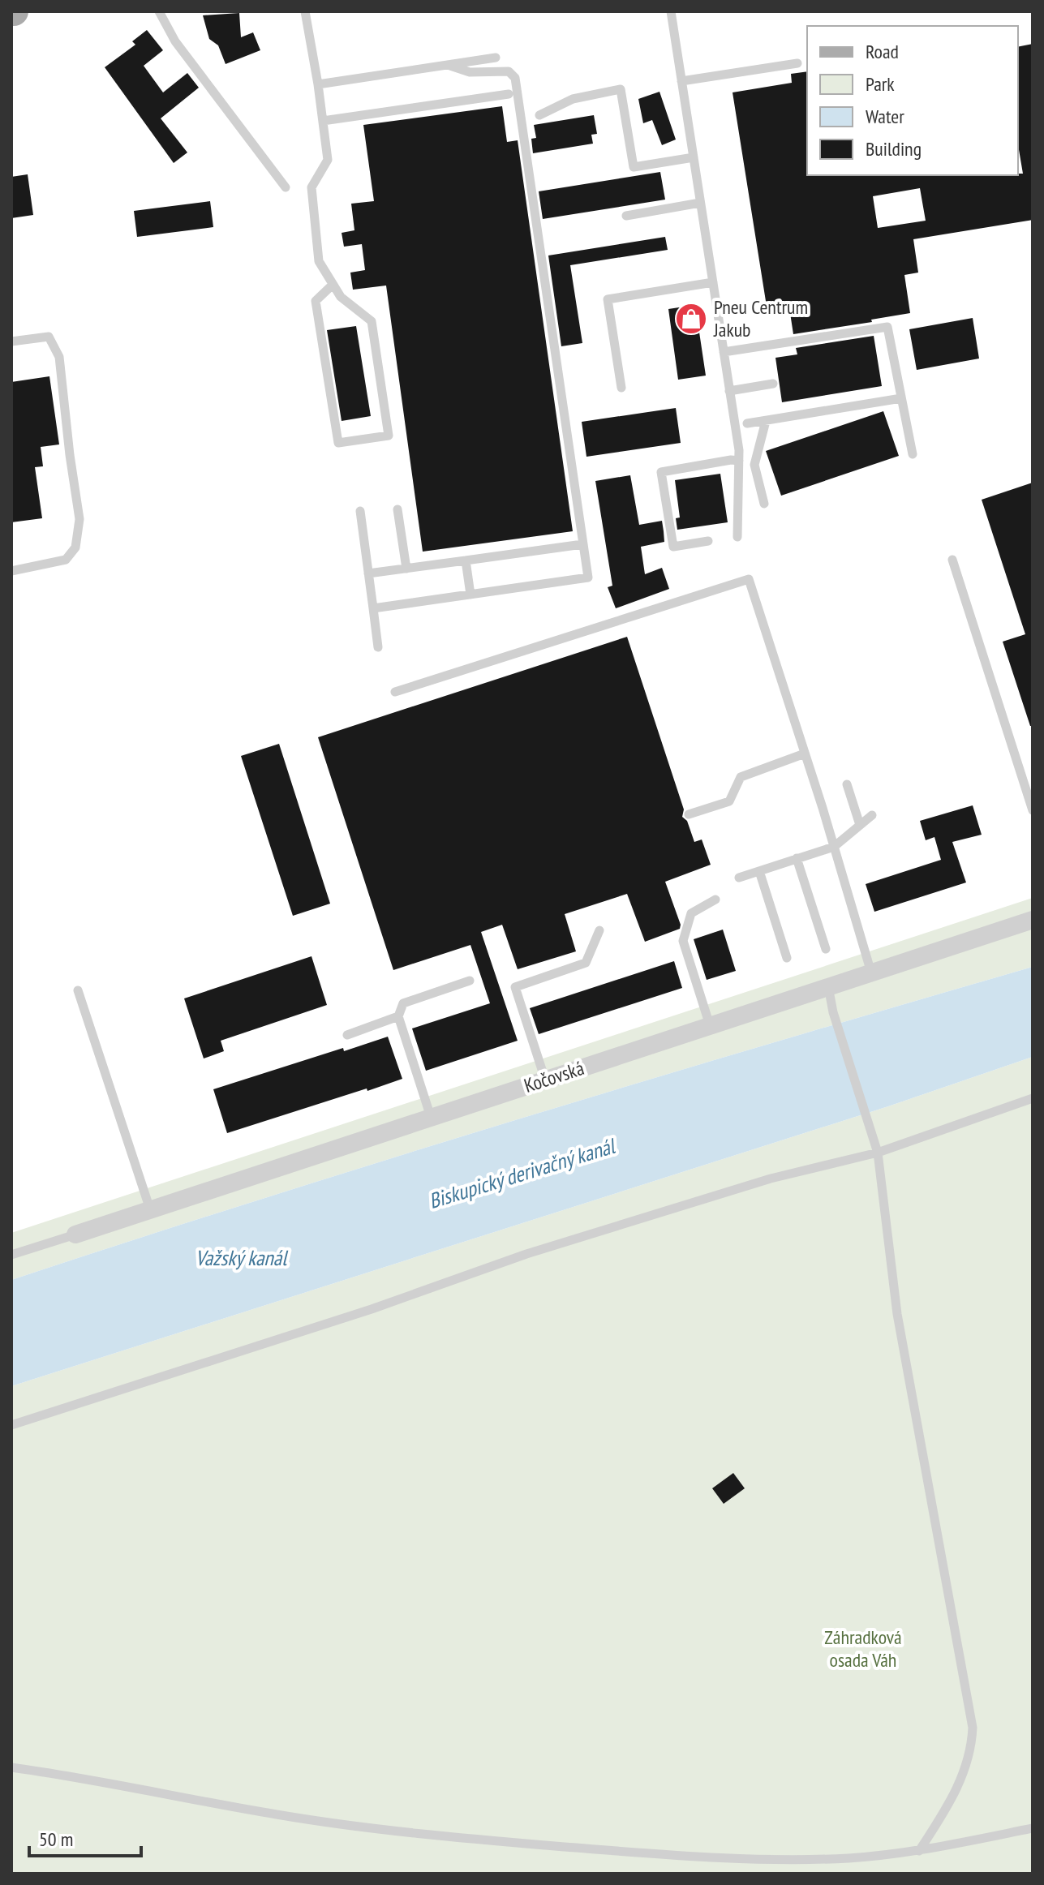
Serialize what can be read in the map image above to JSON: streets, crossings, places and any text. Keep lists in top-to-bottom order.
{
  "streets": {
    "street": ["Kočovská"]
  },
  "water": ["Biskupický derivačný kanál", "Važský kanál"],
  "parks": ["Záhradková osada Váh"],
  "places": {
    "shop": ["Pneu Centrum Jakub"]
  },
  "legend": [
    "Road",
    "Park",
    "Water",
    "Building"
  ],
  "scale_bar": "50 m"
}
